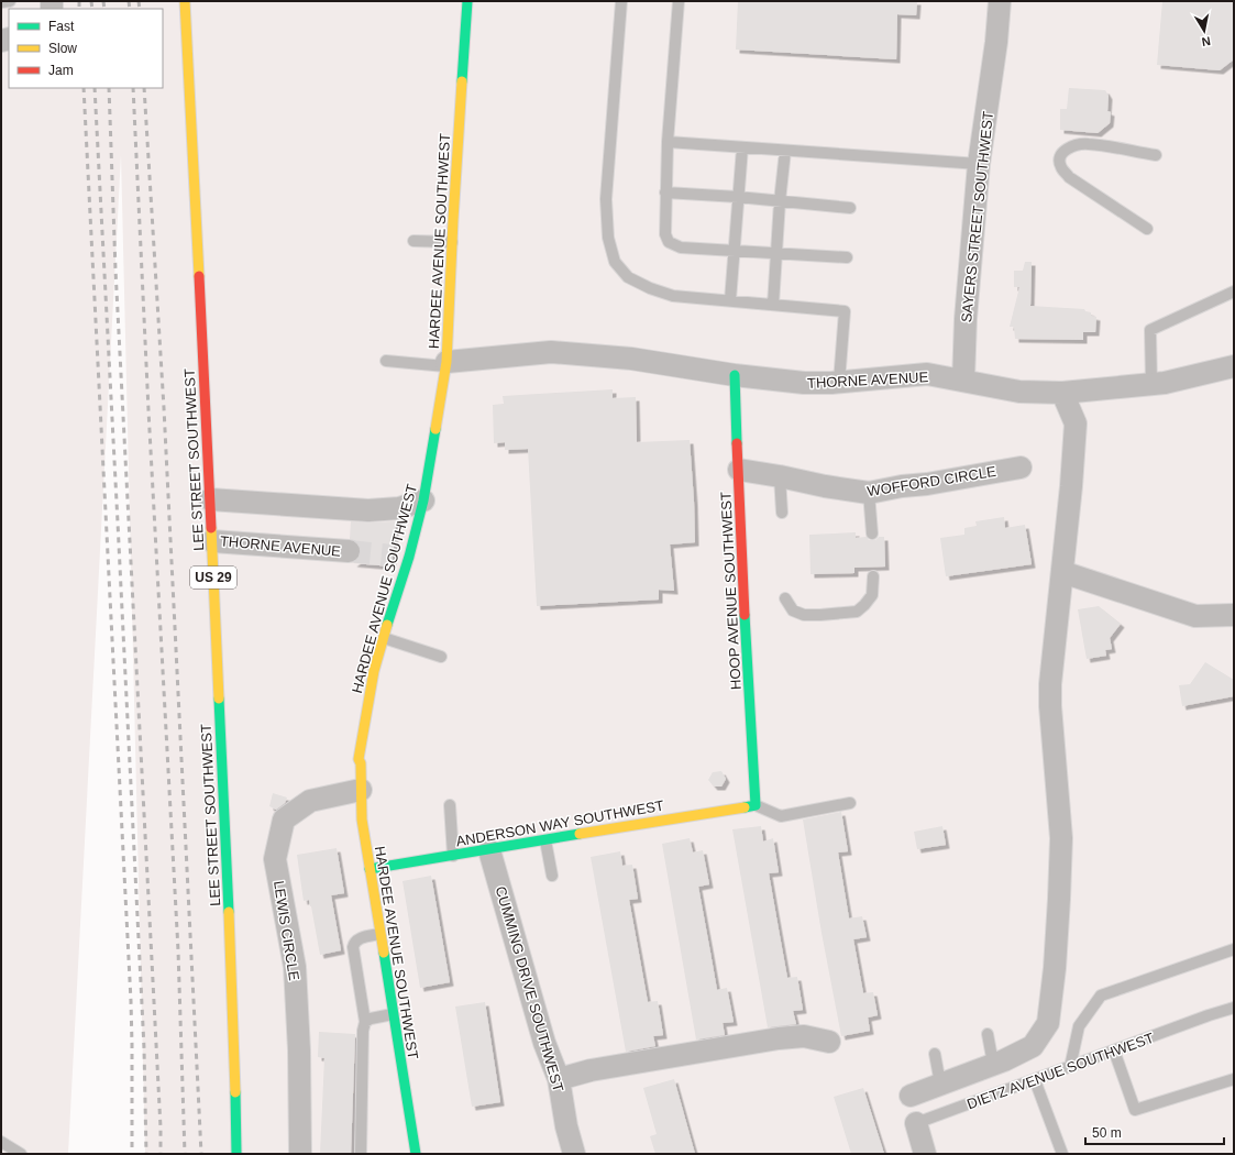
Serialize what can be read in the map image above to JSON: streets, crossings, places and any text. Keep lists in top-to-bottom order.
{
  "streets": {
    "street": [
      "SAYERS STREET SOUTHWEST",
      "HARDEE AVENUE SOUTHWEST",
      "THORNE AVENUE",
      "LEE STREET SOUTHWEST",
      "WOFFORD CIRCLE",
      "US 29",
      "HOOP AVENUE SOUTHWEST",
      "ANDERSON WAY SOUTHWEST",
      "LEWIS CIRCLE",
      "CUMMING DRIVE SOUTHWEST",
      "DIETZ AVENUE SOUTHWEST"
    ]
  },
  "crossings": [
    ["SAYERS STREET SOUTHWEST", "THORNE AVENUE"],
    ["HARDEE AVENUE SOUTHWEST", "THORNE AVENUE"],
    ["HARDEE AVENUE SOUTHWEST", "ANDERSON WAY SOUTHWEST"],
    ["HARDEE AVENUE SOUTHWEST", "LEWIS CIRCLE"],
    ["THORNE AVENUE", "LEE STREET SOUTHWEST"],
    ["THORNE AVENUE", "HOOP AVENUE SOUTHWEST"],
    ["WOFFORD CIRCLE", "HOOP AVENUE SOUTHWEST"],
    ["HOOP AVENUE SOUTHWEST", "ANDERSON WAY SOUTHWEST"],
    ["ANDERSON WAY SOUTHWEST", "CUMMING DRIVE SOUTHWEST"]
  ],
  "legend": ["Fast", "Slow", "Jam"],
  "scale_bar": "50 m",
  "north": "bottom"
}
